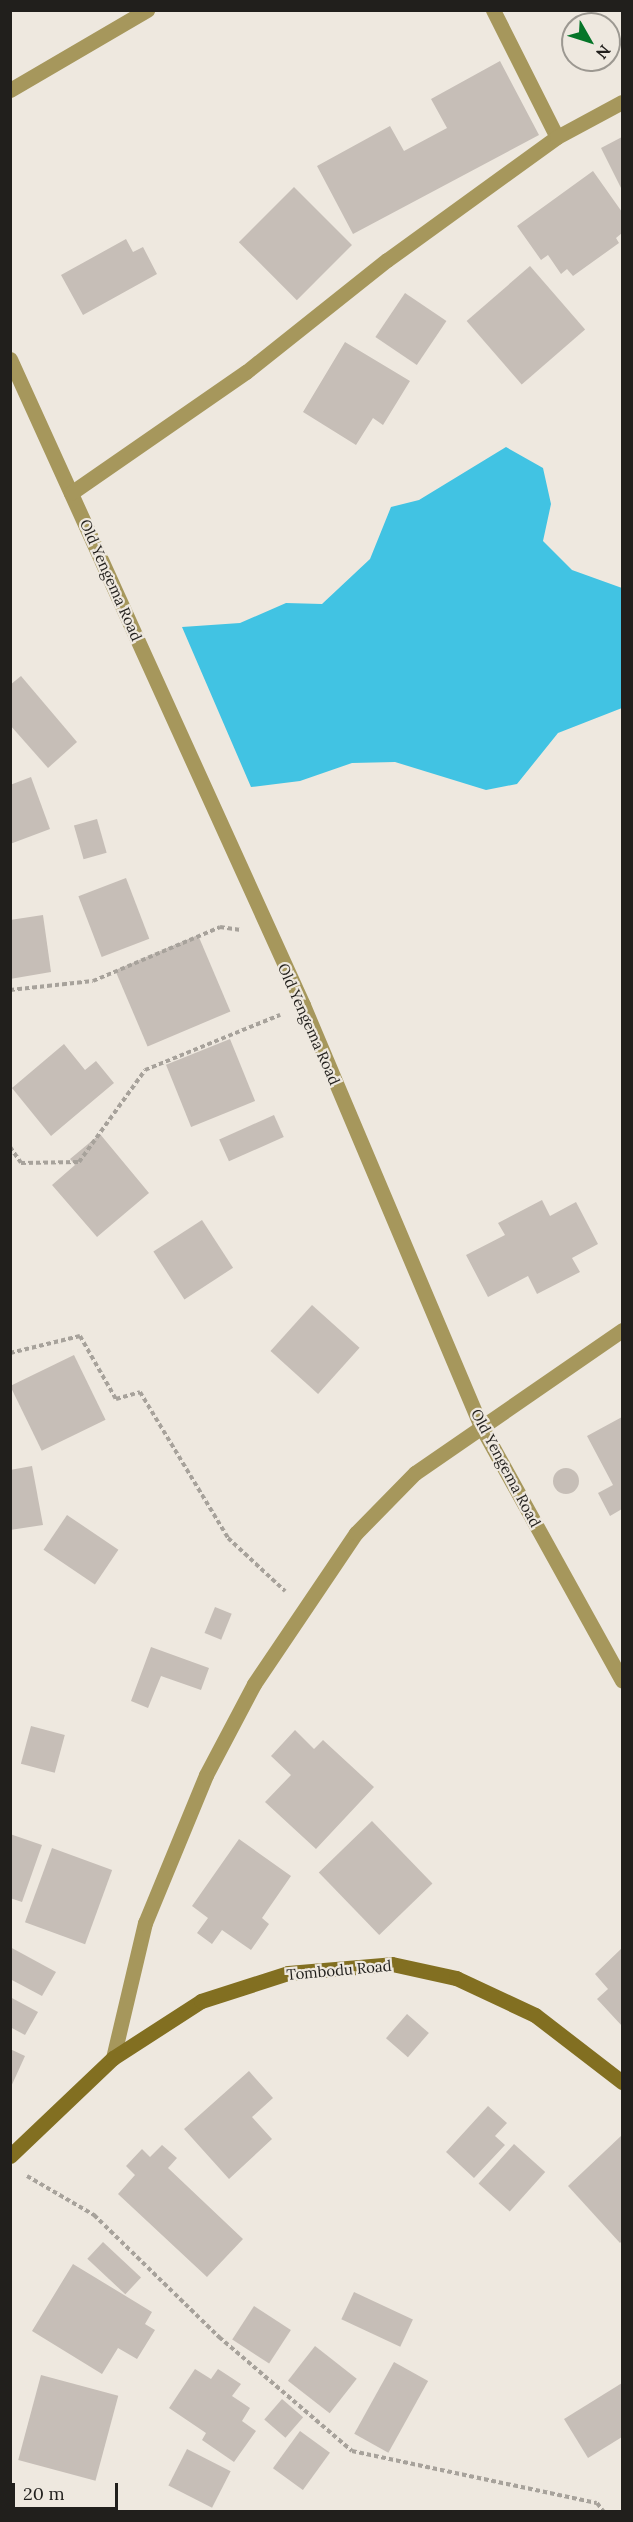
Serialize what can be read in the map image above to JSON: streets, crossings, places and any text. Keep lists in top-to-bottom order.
{
  "streets": {
    "main road": ["Tombodu Road"],
    "street": ["Old Yengema Road"]
  },
  "scale_bar": "20 m",
  "north": "bottom right"
}
